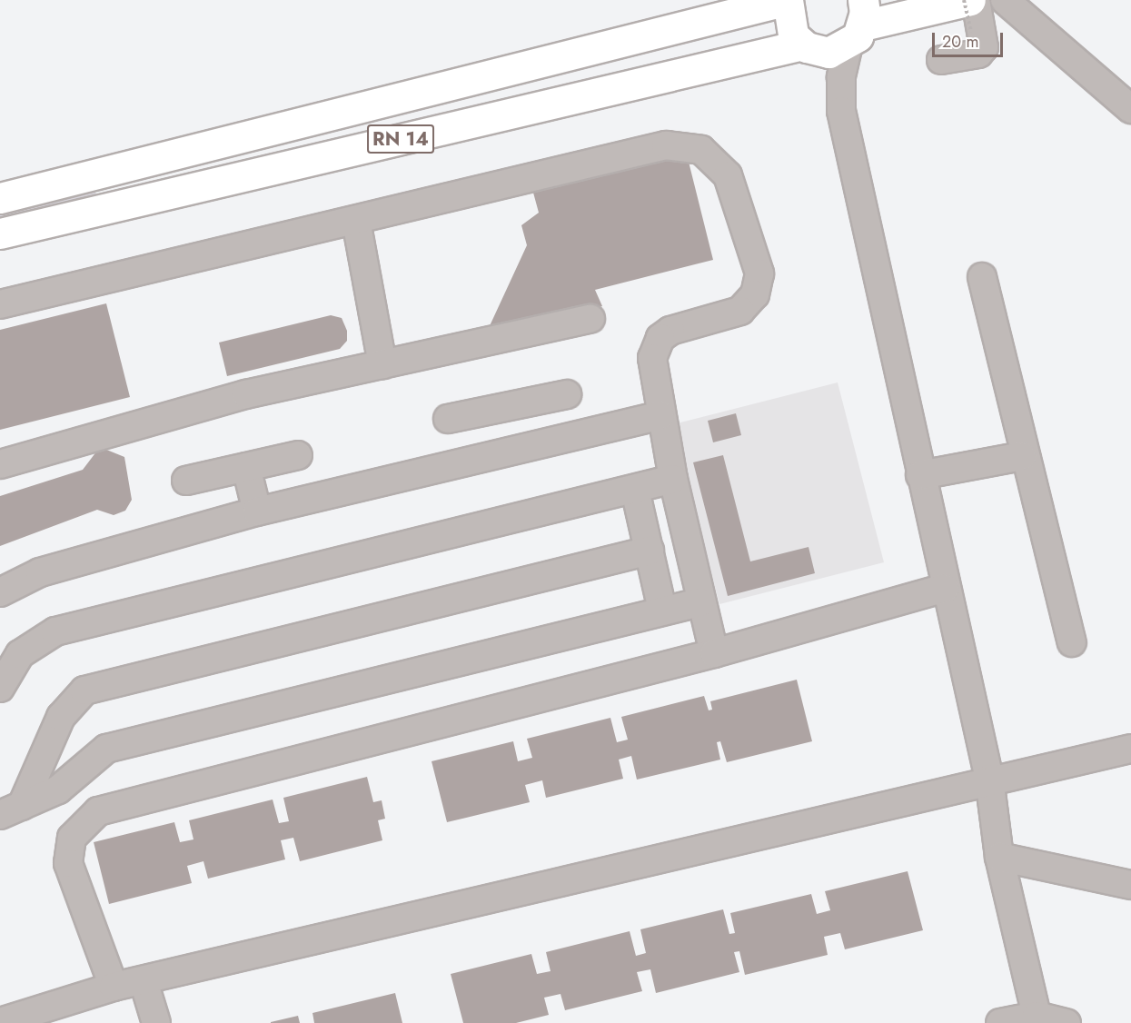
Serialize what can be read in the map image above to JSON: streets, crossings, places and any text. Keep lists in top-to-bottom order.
{
  "streets": {
    "highway": ["RN 14"]
  },
  "scale_bar": "20 m"
}
